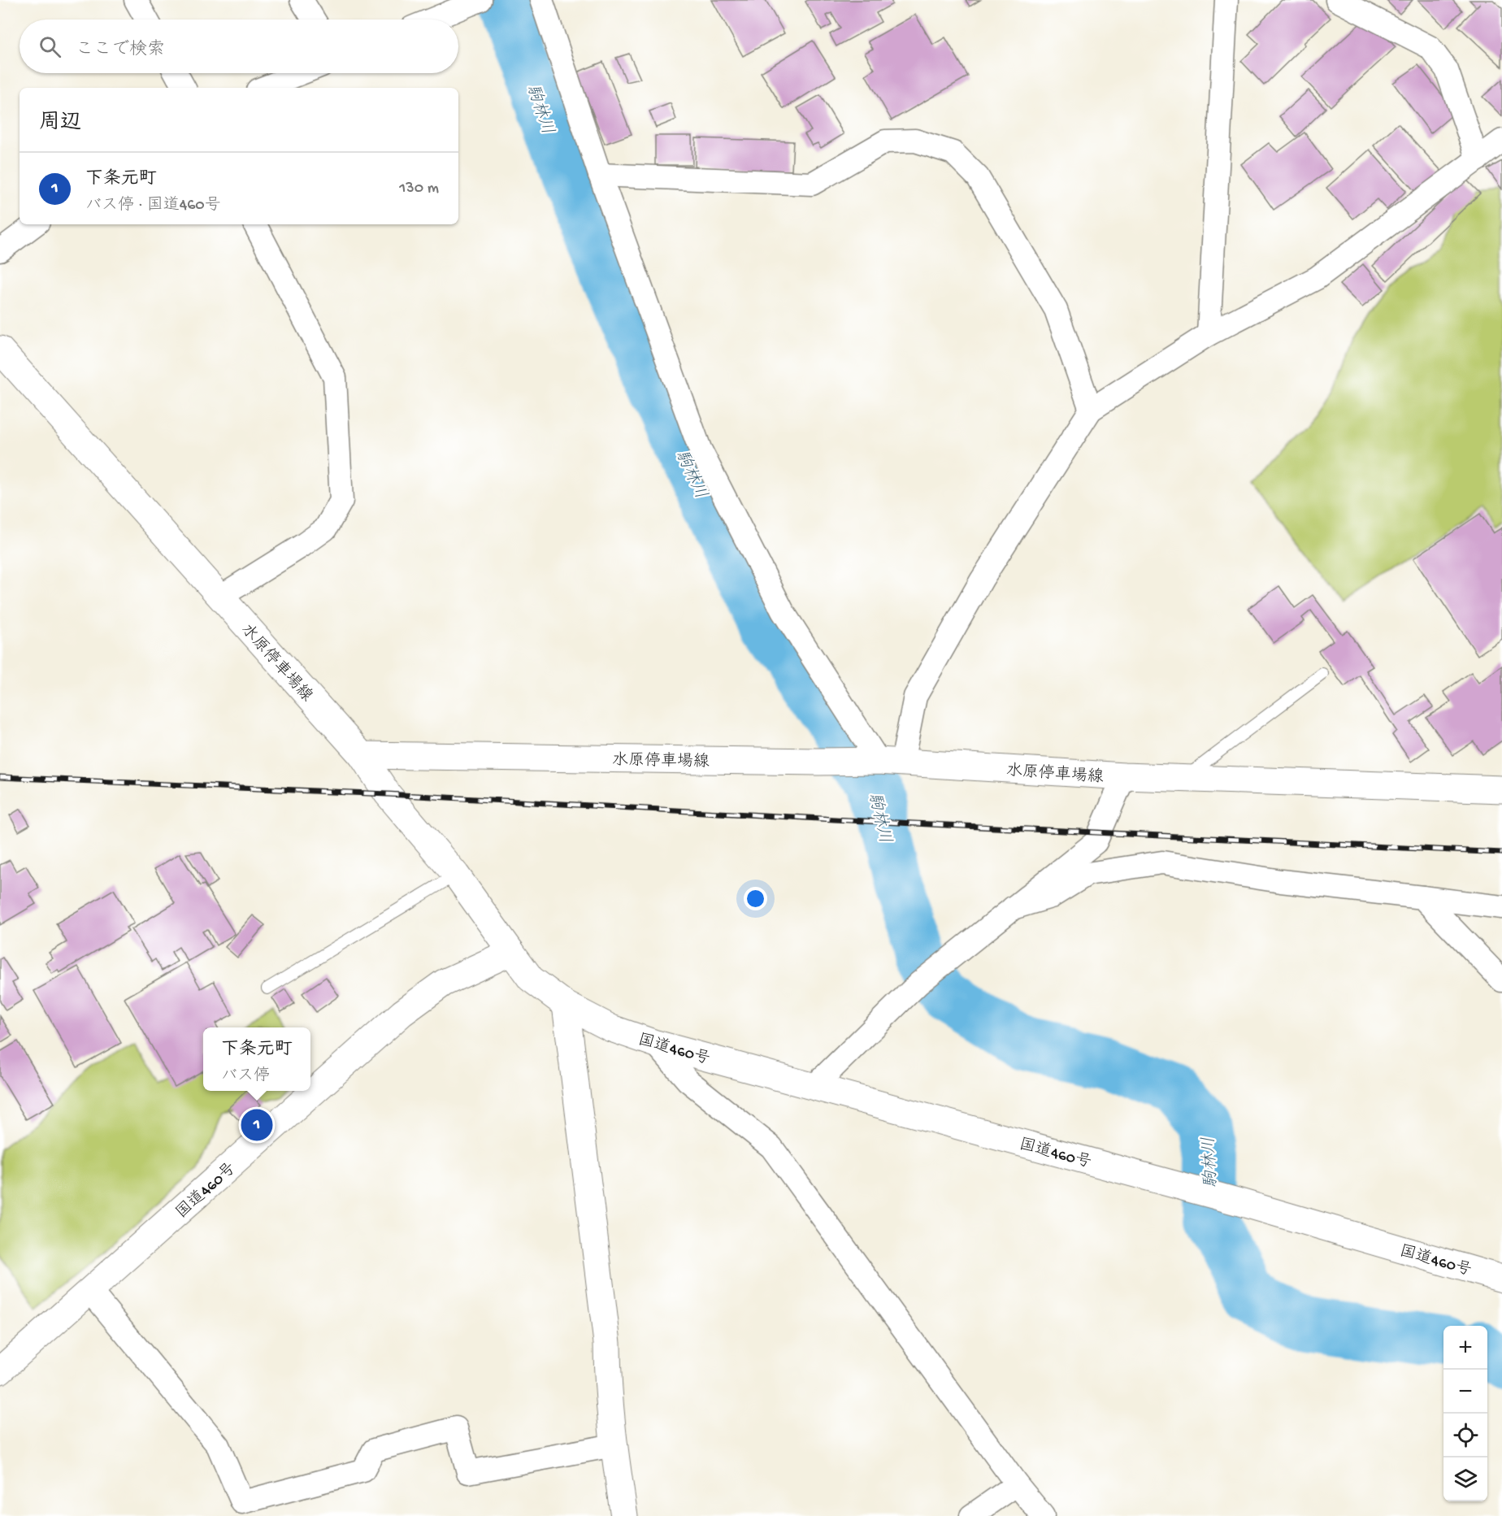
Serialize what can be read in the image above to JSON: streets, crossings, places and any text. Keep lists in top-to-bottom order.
{
  "streets": {
    "main road": ["水原停車場線", "国道460号"]
  },
  "water": ["駒林川"],
  "page": {
    "search": "ここで検索",
    "heading": "周辺",
    "list": [
      {
        "mark": "1",
        "name": "下条元町",
        "note": "バス停 · 国道460号",
        "value": "130 m"
      }
    ],
    "popup": ["下条元町", "バス停"],
    "pins": "1",
    "map_buttons": ["+", "−"]
  }
}
